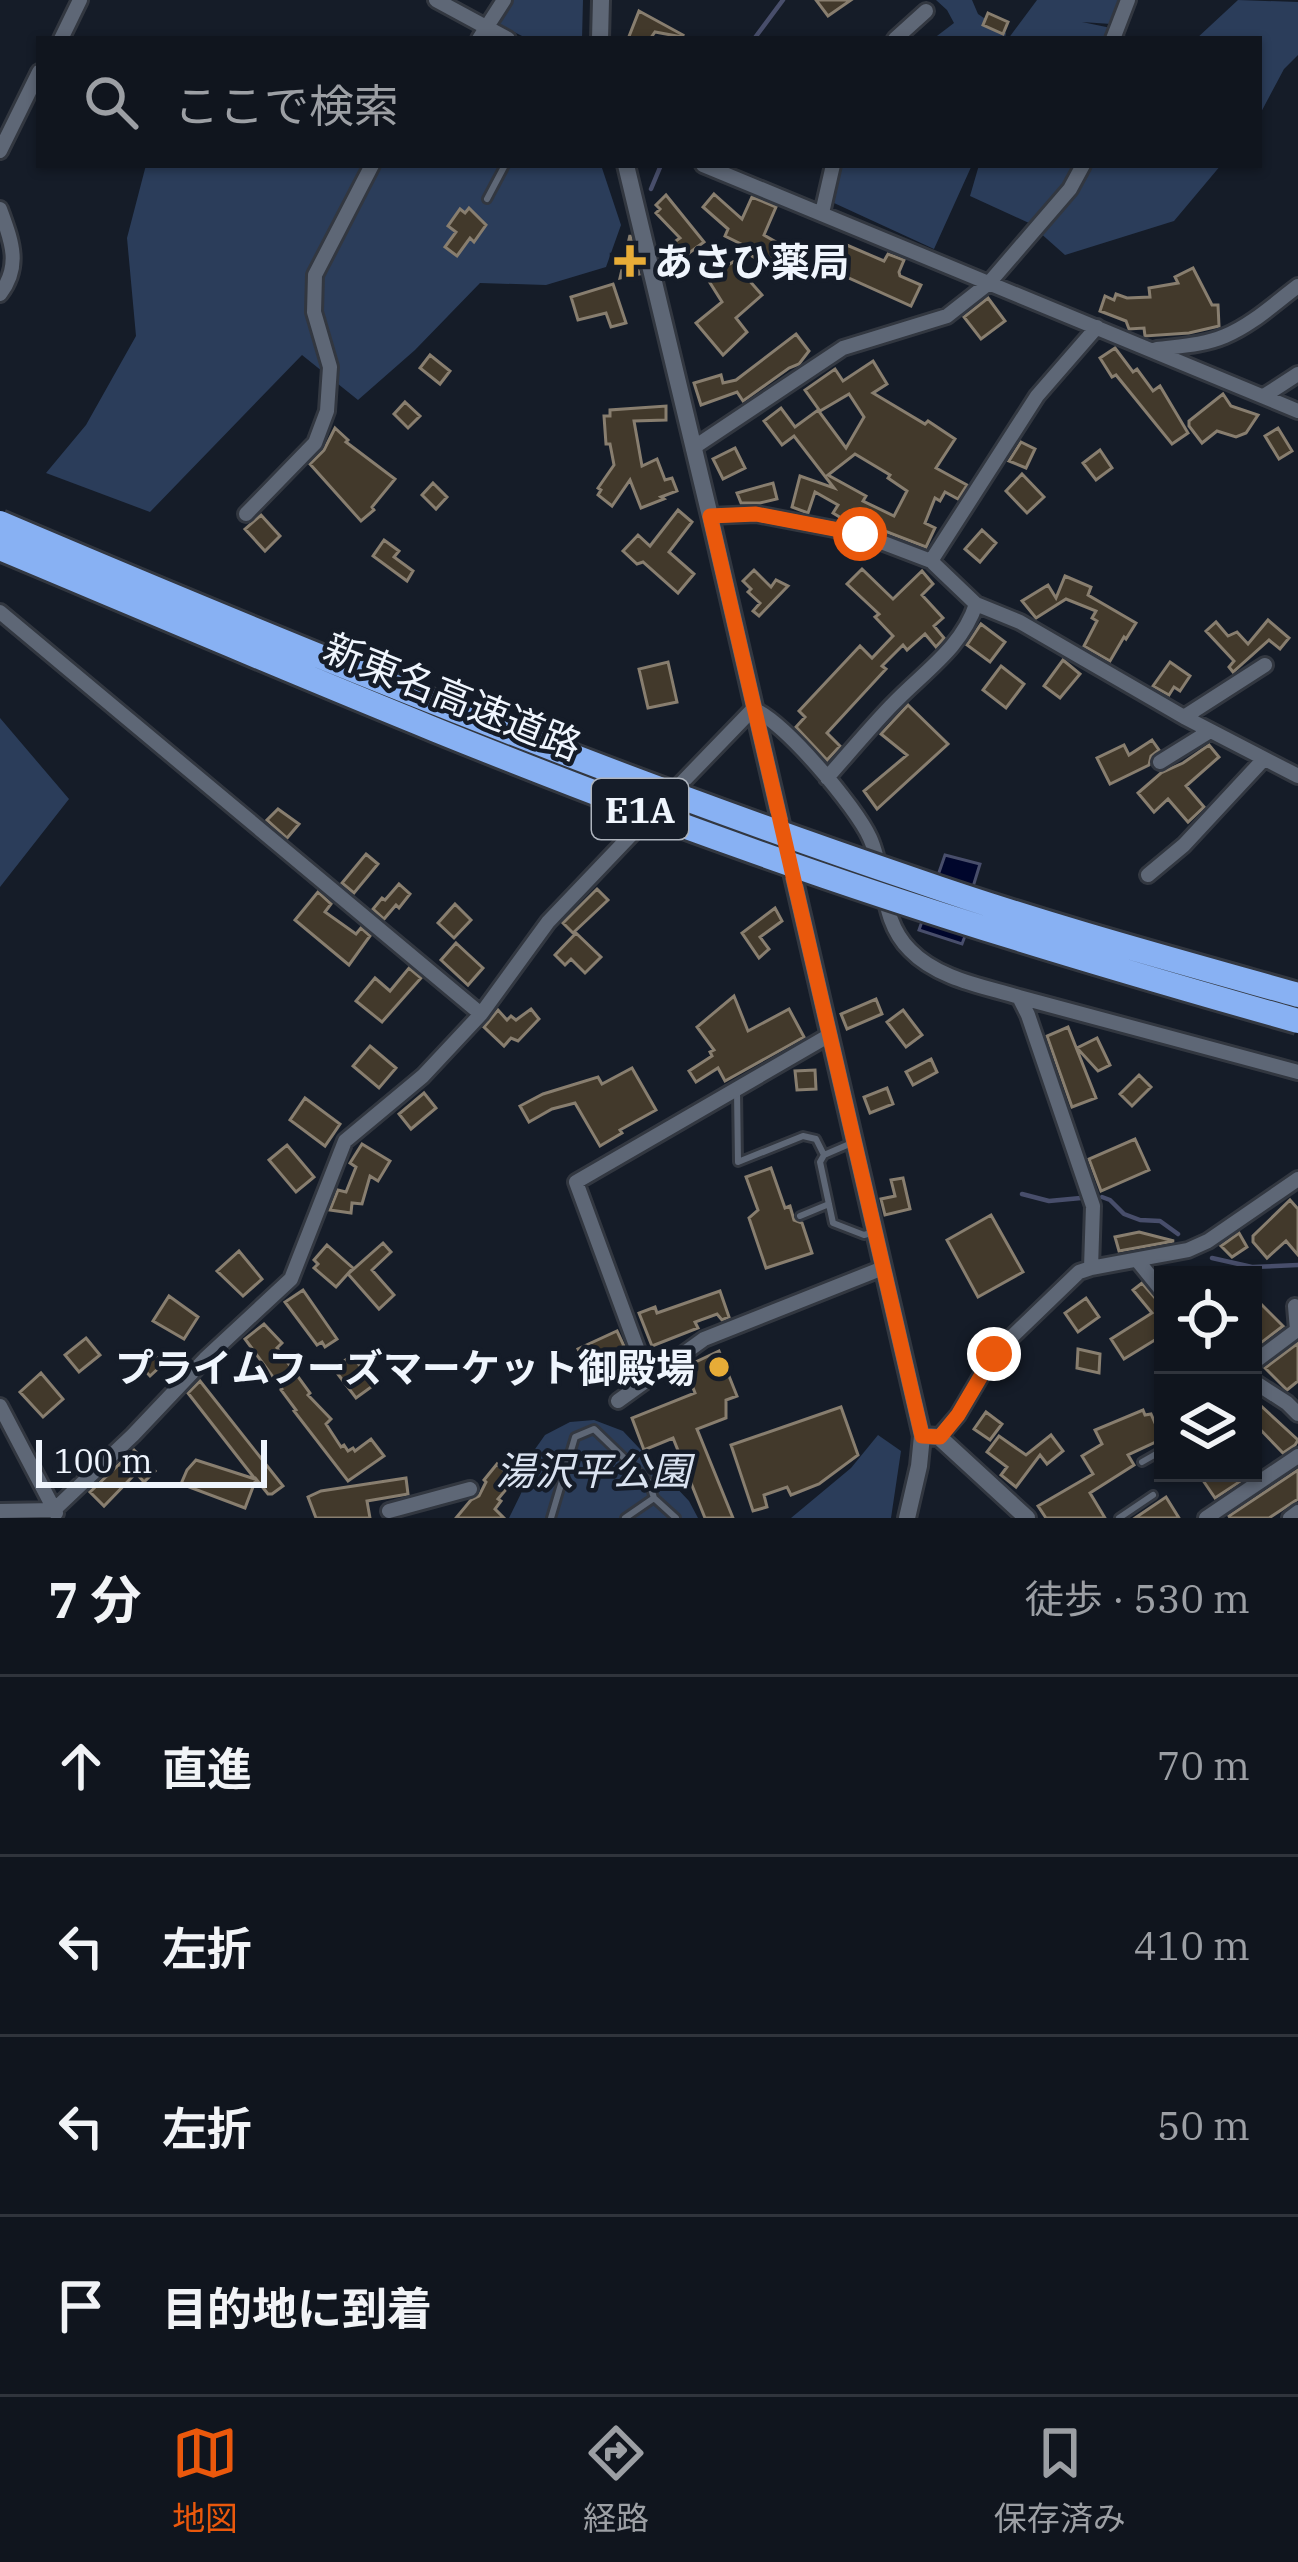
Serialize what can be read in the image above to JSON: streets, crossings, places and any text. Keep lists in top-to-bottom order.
{
  "streets": {
    "highway": ["新東名高速道路", "E1A"]
  },
  "parks": ["湯沢平公園"],
  "places": {
    "health": ["あさひ薬局"],
    "other": ["プライムフーズマーケット御殿場"]
  },
  "scale_bar": "100 m",
  "page": {
    "search": "ここで検索",
    "scale": "100 m",
    "heading": ["7 分", "徒歩 · 530 m"],
    "list": [
      ["直進", "70 m"],
      ["左折", "410 m"],
      ["左折", "50 m"],
      "目的地に到着"
    ],
    "nav": ["地図", "経路", "保存済み"]
  }
}
